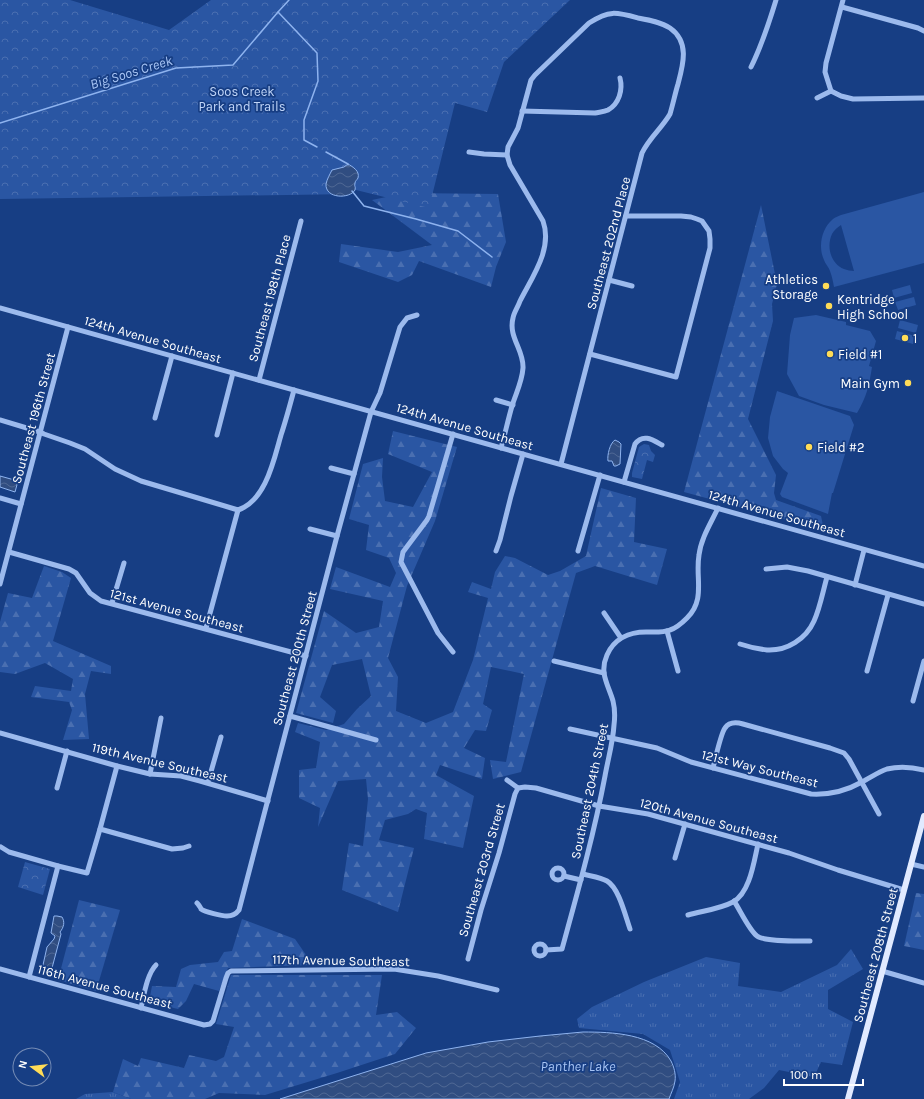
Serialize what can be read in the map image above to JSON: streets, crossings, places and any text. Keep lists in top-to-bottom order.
{
  "streets": {
    "main road": ["Southeast 208th Street"],
    "street": [
      "Southeast 202nd Place",
      "Southeast 198th Place",
      "124th Avenue Southeast",
      "Southeast 196th Street",
      "121st Avenue Southeast",
      "Southeast 200th Street",
      "119th Avenue Southeast",
      "121st Way Southeast",
      "Southeast 204th Street",
      "120th Avenue Southeast",
      "Southeast 203rd Street",
      "117th Avenue Southeast",
      "116th Avenue Southeast"
    ]
  },
  "crossings": [
    ["Southeast 202nd Place", "124th Avenue Southeast"],
    ["Southeast 198th Place", "124th Avenue Southeast"],
    ["124th Avenue Southeast", "Southeast 196th Street"],
    ["124th Avenue Southeast", "Southeast 200th Street"],
    ["Southeast 196th Street", "121st Avenue Southeast"],
    ["121st Avenue Southeast", "Southeast 200th Street"],
    ["Southeast 200th Street", "119th Avenue Southeast"],
    ["121st Way Southeast", "Southeast 204th Street"],
    ["Southeast 204th Street", "120th Avenue Southeast"],
    ["120th Avenue Southeast", "Southeast 203rd Street"],
    ["120th Avenue Southeast", "Southeast 208th Street"],
    ["117th Avenue Southeast", "116th Avenue Southeast"]
  ],
  "water": ["Big Soos Creek", "Panther Lake"],
  "parks": ["Soos Creek Park and Trails"],
  "places": [
    "Athletics Storage",
    "Kentridge High School",
    "1",
    "Field #1",
    "Main Gym",
    "Field #2"
  ],
  "scale_bar": "100 m",
  "north": "left"
}
